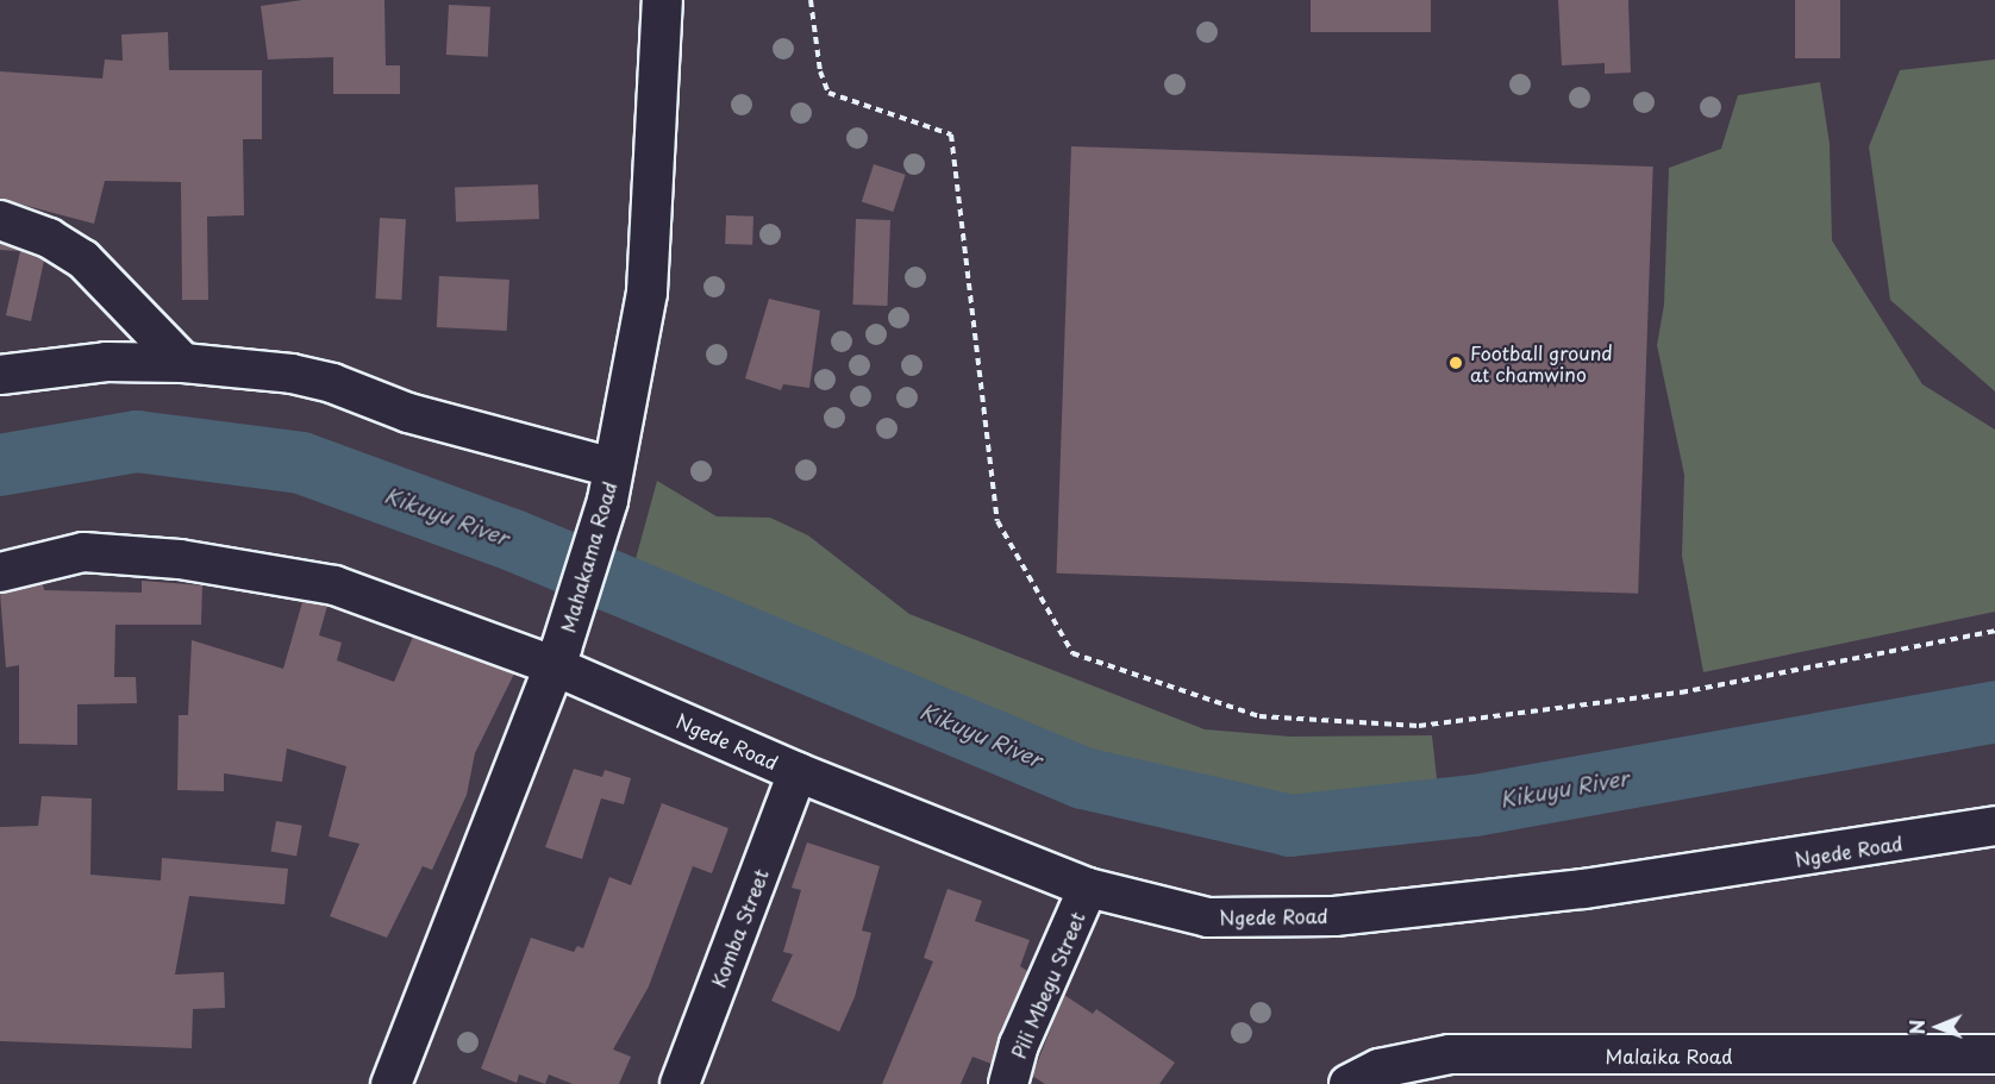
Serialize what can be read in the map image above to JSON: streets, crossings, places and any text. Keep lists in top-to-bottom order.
{
  "streets": {
    "street": [
      "Mahakama Road",
      "Ngede Road",
      "Komba Street",
      "Pili Mbegu Street",
      "Malaika Road"
    ]
  },
  "crossings": [
    ["Mahakama Road", "Ngede Road"],
    ["Ngede Road", "Komba Street"],
    ["Ngede Road", "Pili Mbegu Street"]
  ],
  "water": ["Kikuyu River"],
  "places": ["Football ground at chamwino"],
  "north": "left"
}
